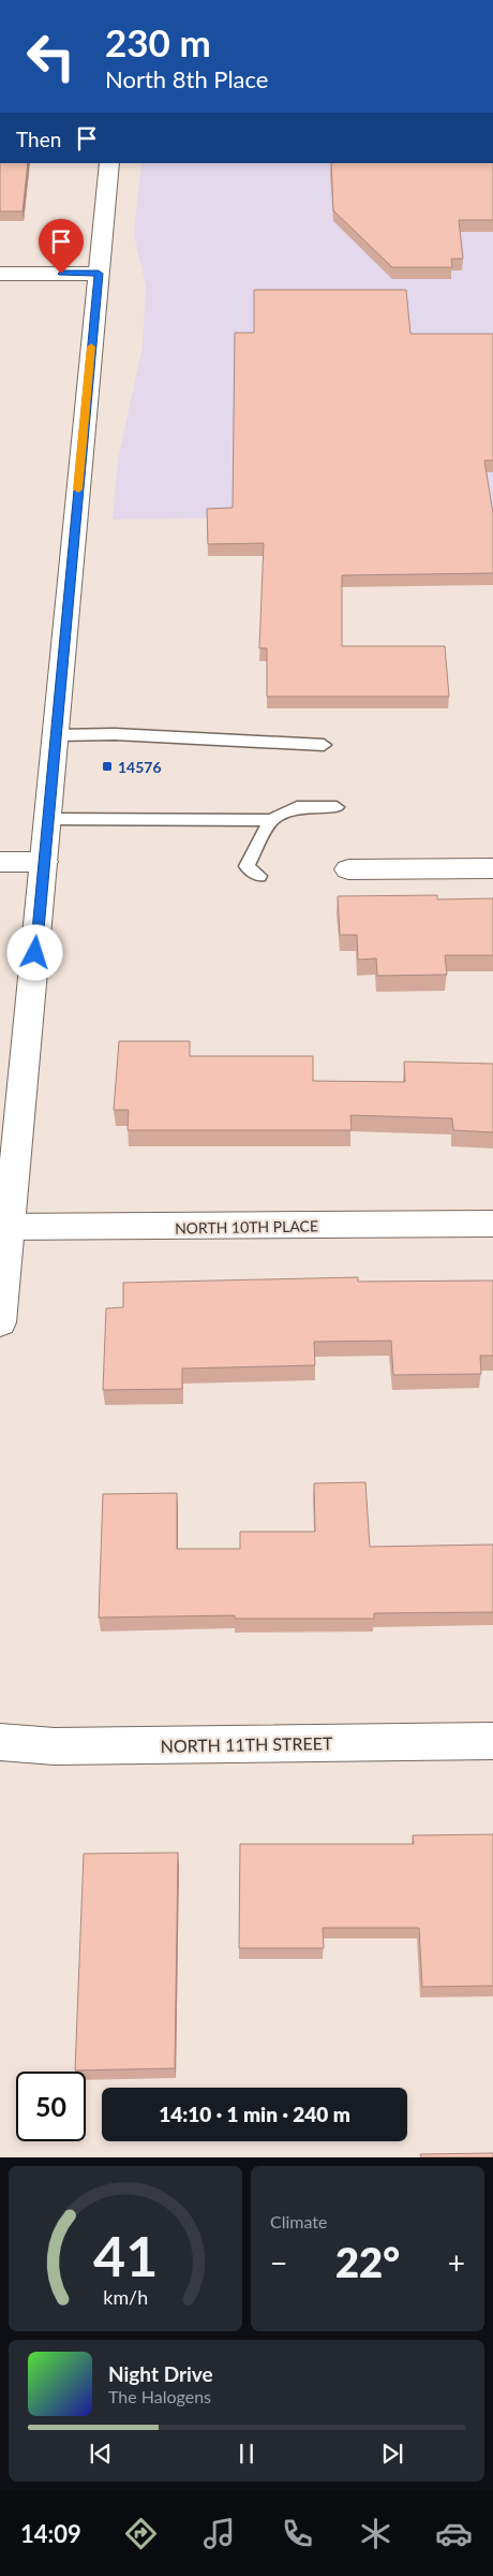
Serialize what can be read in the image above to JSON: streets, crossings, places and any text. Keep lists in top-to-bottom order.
{
  "streets": {
    "main road": ["NORTH 10TH PLACE", "NORTH 11TH STREET"]
  },
  "places": {
    "transit": ["14576"]
  },
  "page": {
    "turn": ["230 m", "North 8th Place"],
    "then": "Then",
    "limit": "50",
    "trip": "14:10 · 1 min · 240 m",
    "tile": "Climate",
    "heat": ["−", "22°", "+"],
    "song": ["Night Drive", "The Halogens"],
    "tabs": "14:09",
    "gauge": ["41", "km/h"]
  }
}
